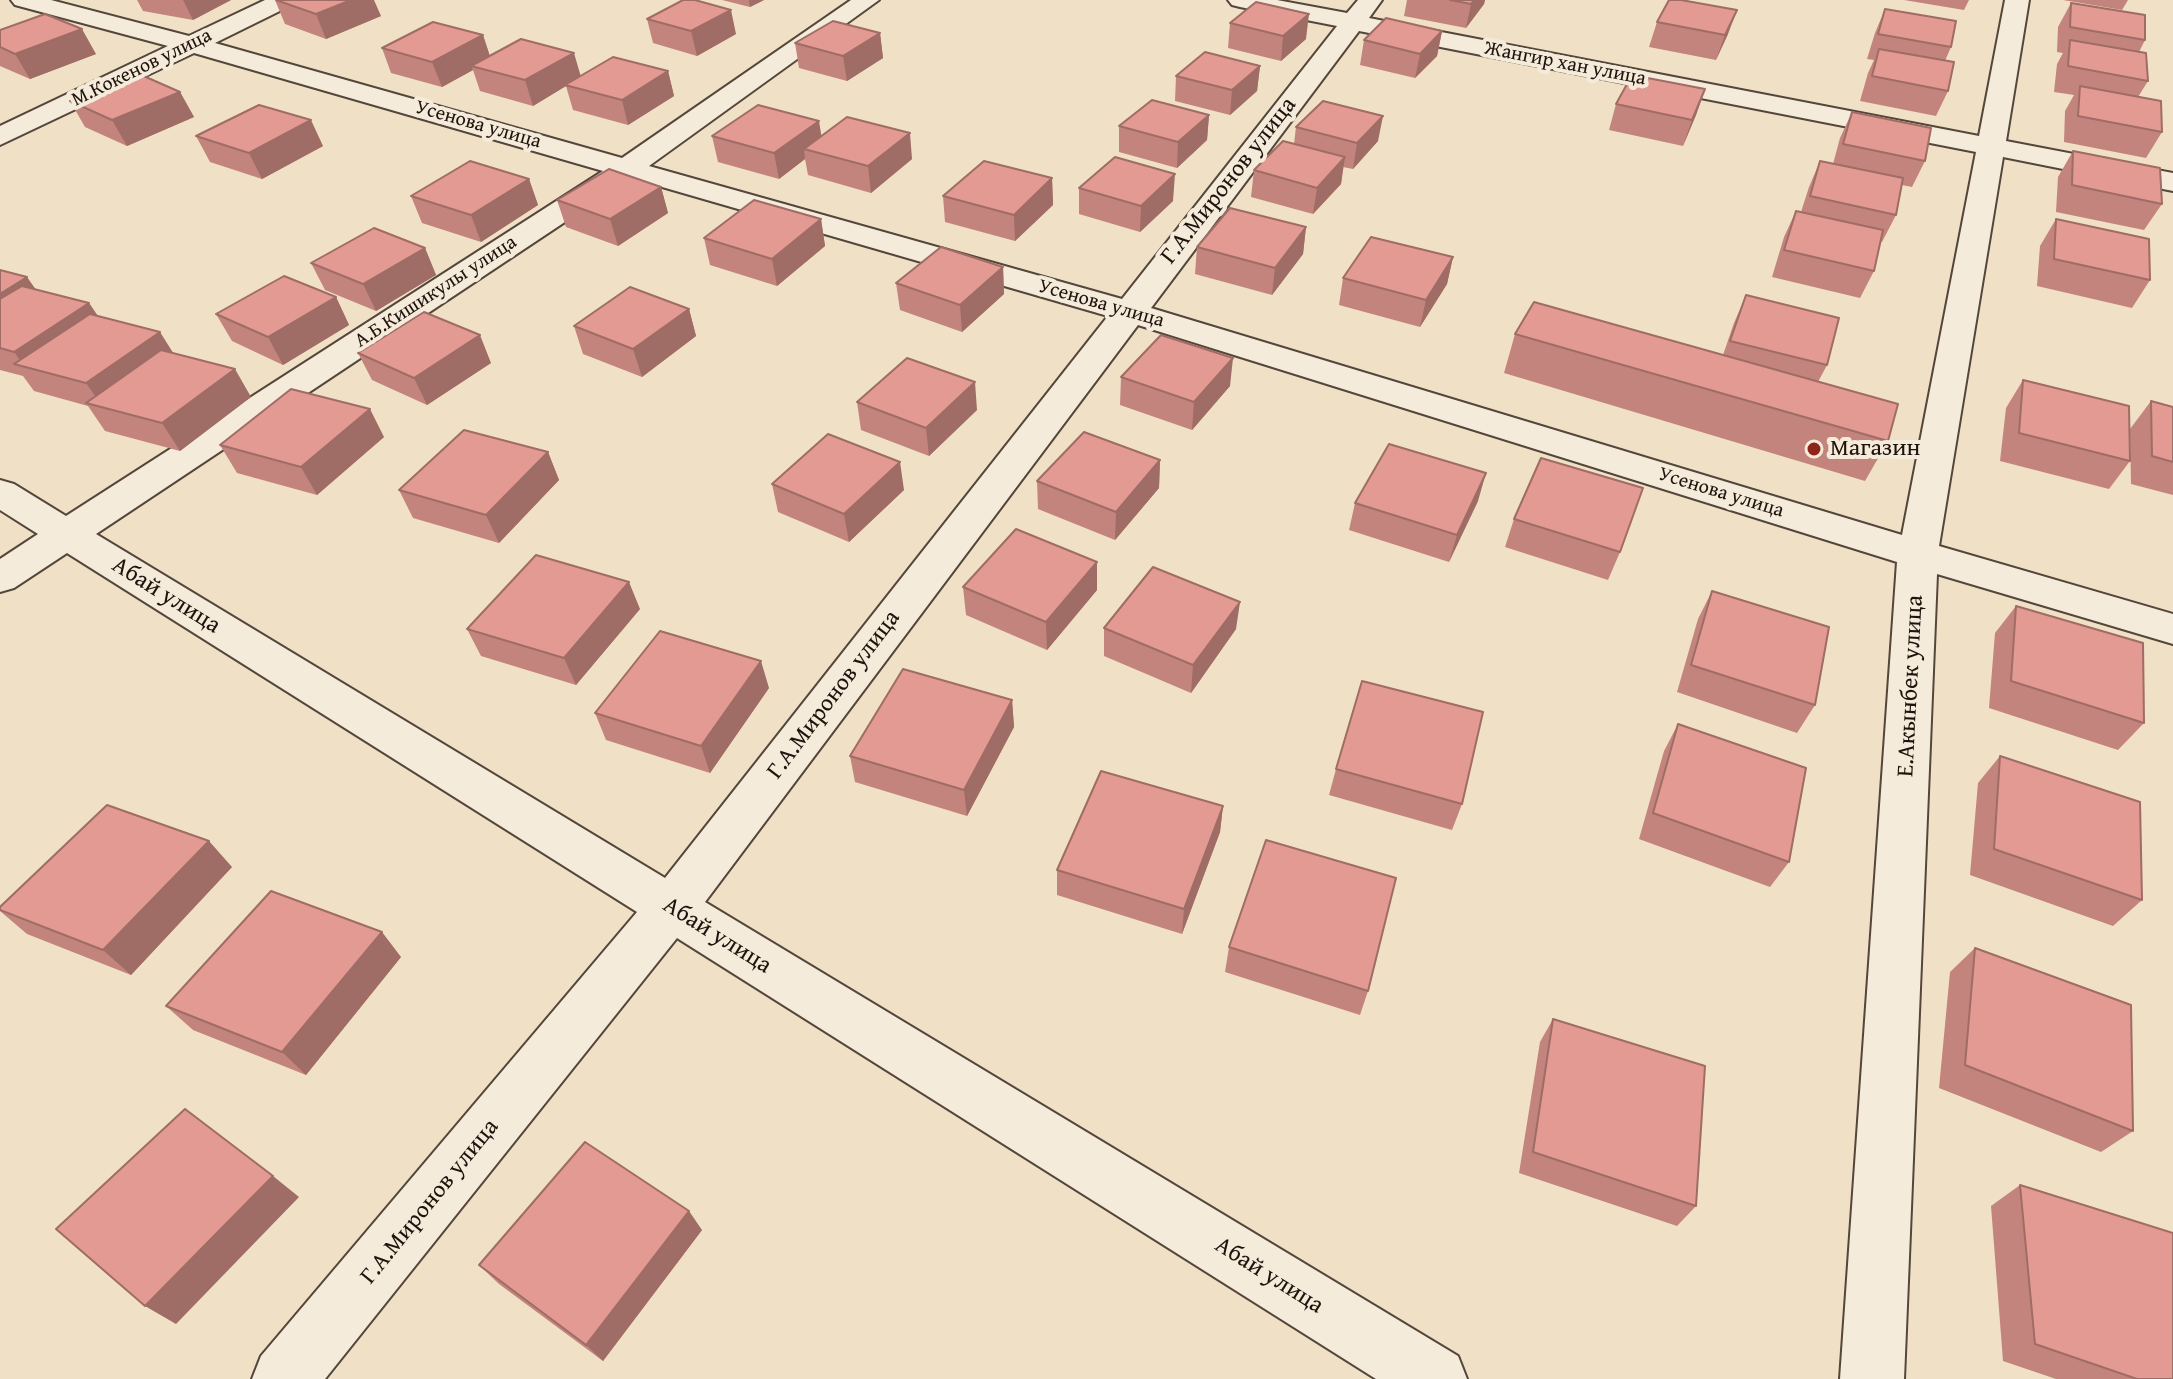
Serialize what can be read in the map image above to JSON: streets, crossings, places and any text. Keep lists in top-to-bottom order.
{
  "streets": {
    "street": [
      "Жангир хан улица",
      "М.Кокенов улица",
      "Усенова улица",
      "Г.А.Миронов улица",
      "А.Б.Кишикулы улица",
      "Абай улица",
      "Е.Акынбек улица"
    ]
  },
  "crossings": [
    ["Жангир хан улица", "Г.А.Миронов улица"],
    ["Жангир хан улица", "Е.Акынбек улица"],
    ["М.Кокенов улица", "Усенова улица"],
    ["Усенова улица", "Г.А.Миронов улица"],
    ["Усенова улица", "А.Б.Кишикулы улица"],
    ["Усенова улица", "Е.Акынбек улица"],
    ["Г.А.Миронов улица", "Абай улица"],
    ["А.Б.Кишикулы улица", "Абай улица"]
  ],
  "places": ["Магазин"]
}
